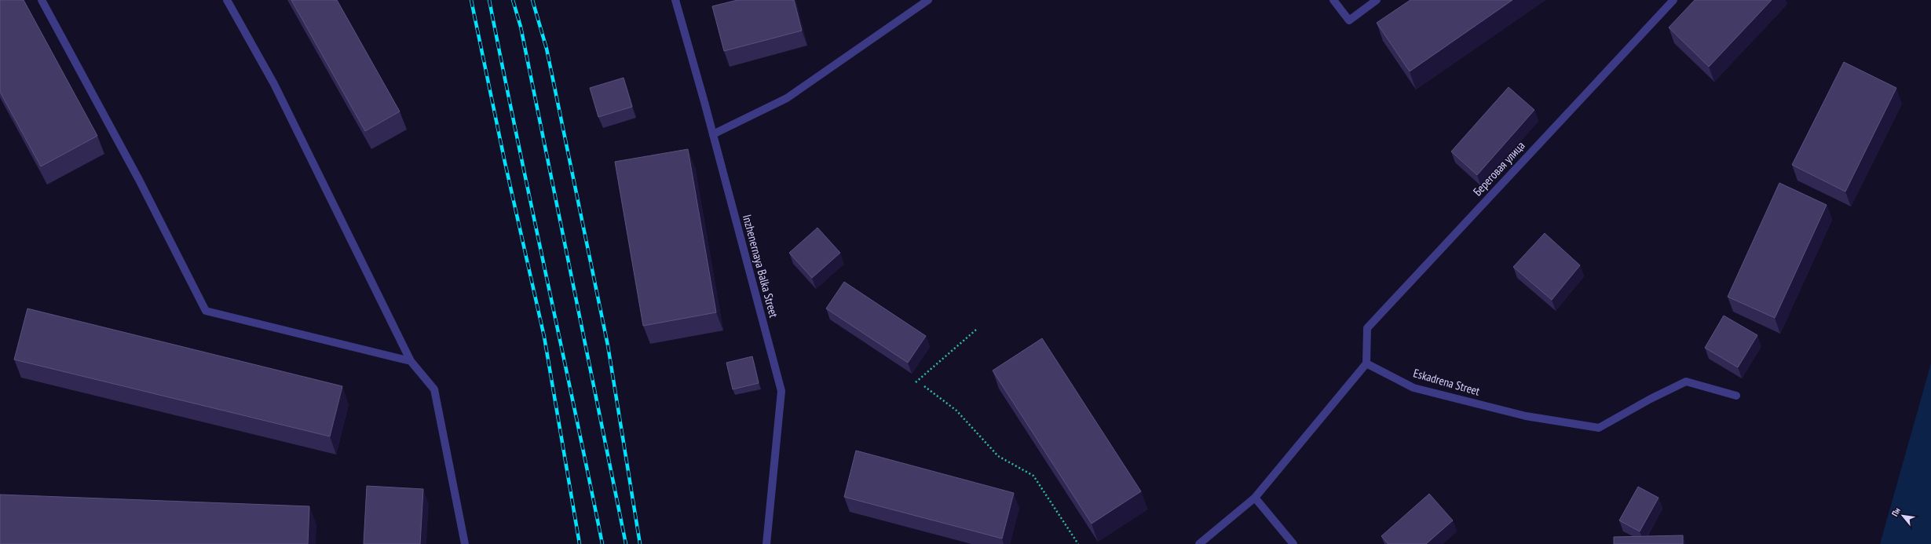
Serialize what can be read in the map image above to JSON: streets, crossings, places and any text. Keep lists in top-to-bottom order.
{
  "streets": {
    "street": ["Береговая улица", "Inzhenernaya Balka Street", "Eskadrena Street"]
  },
  "crossings": [
    ["Береговая улица", "Eskadrena Street"]
  ],
  "north": "top left"
}
